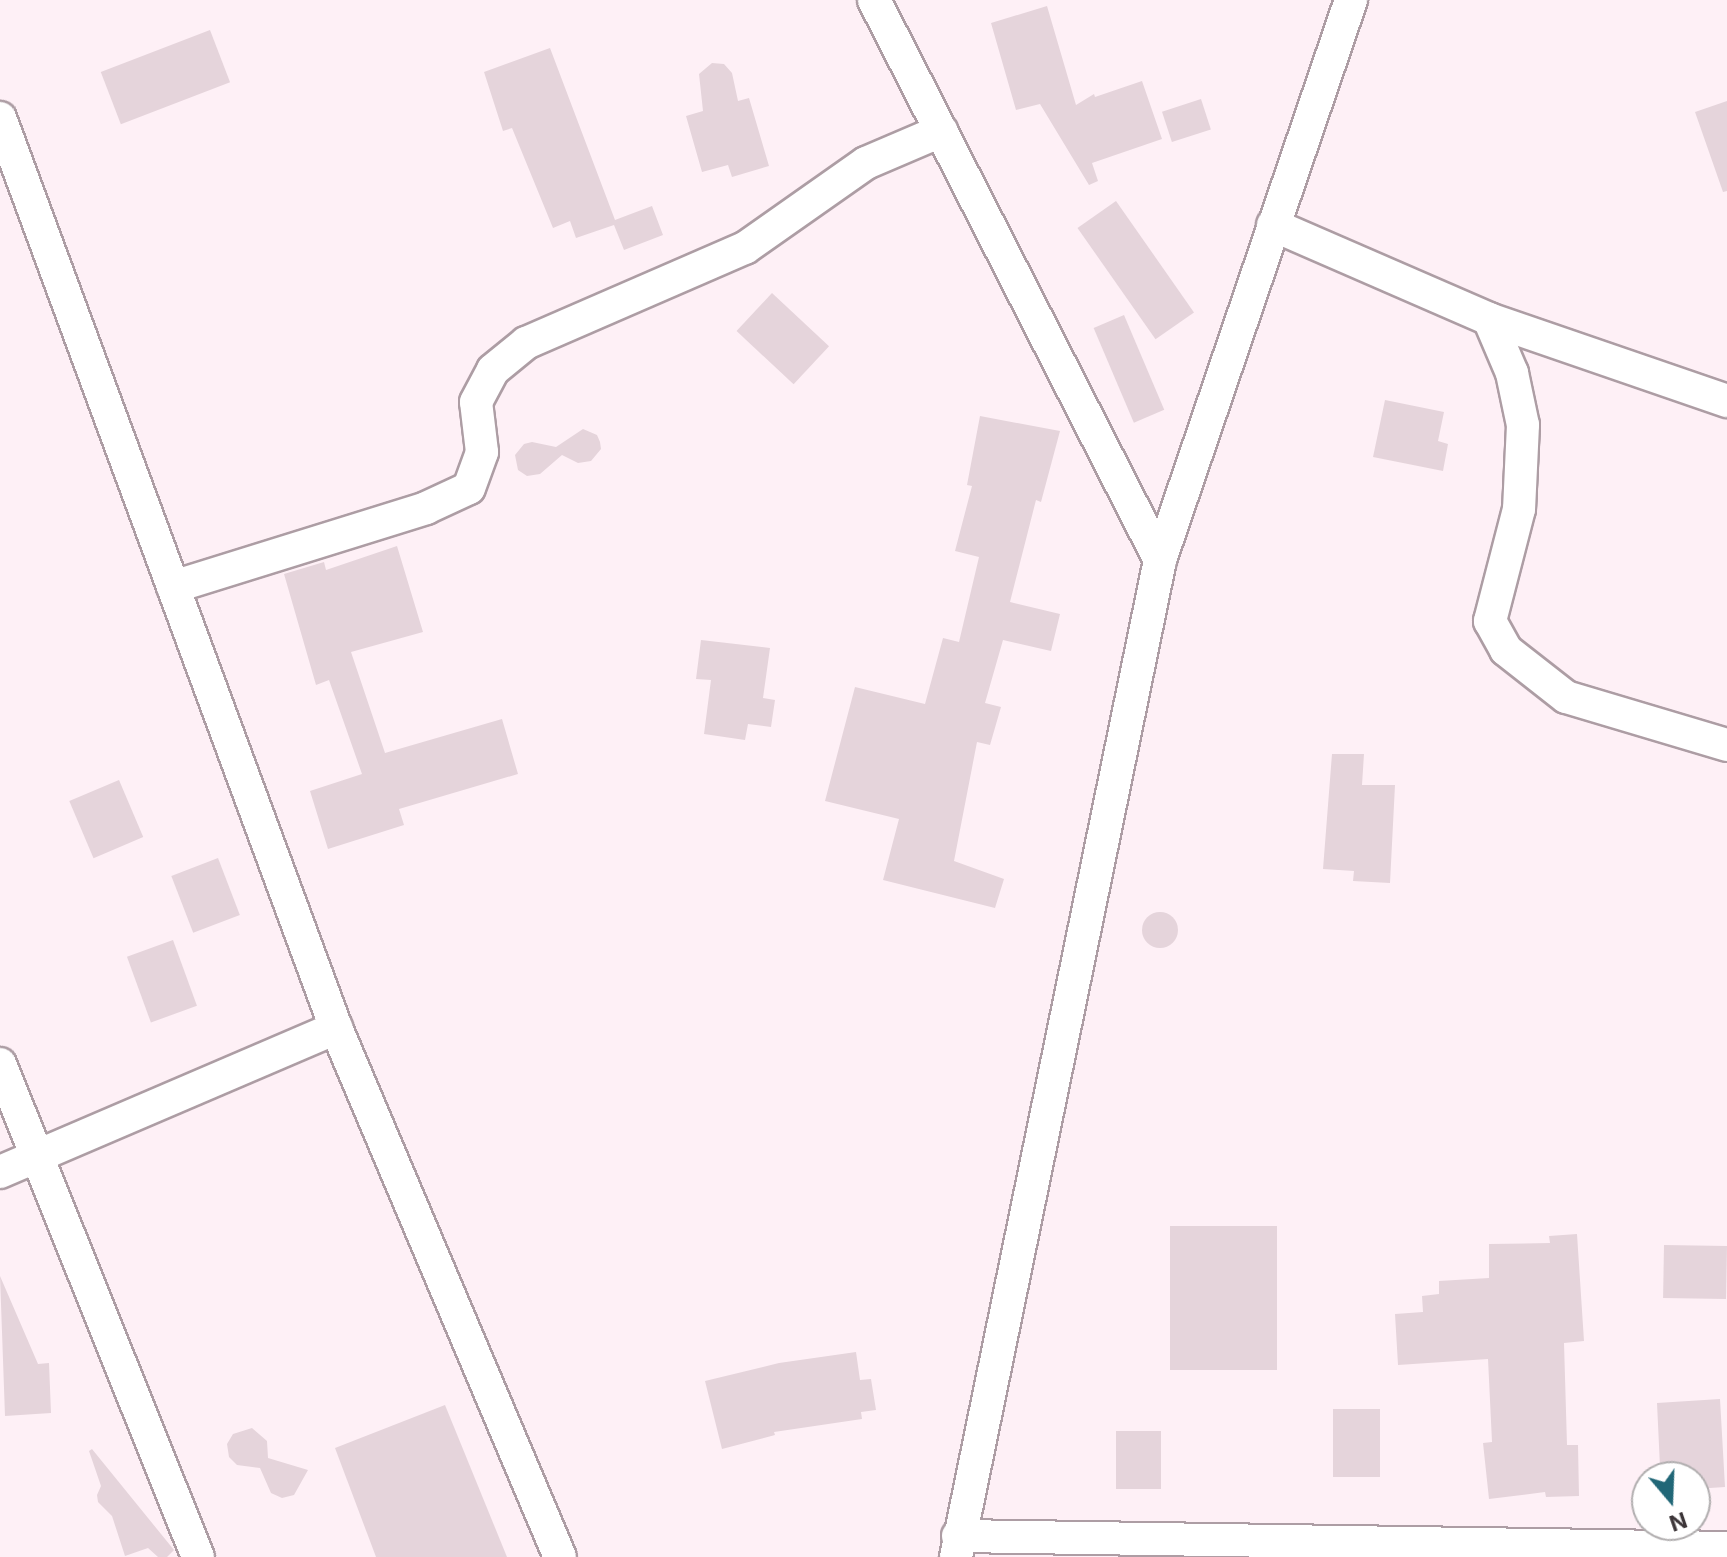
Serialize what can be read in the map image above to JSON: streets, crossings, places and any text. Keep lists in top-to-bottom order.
{
  "north": "bottom"
}
